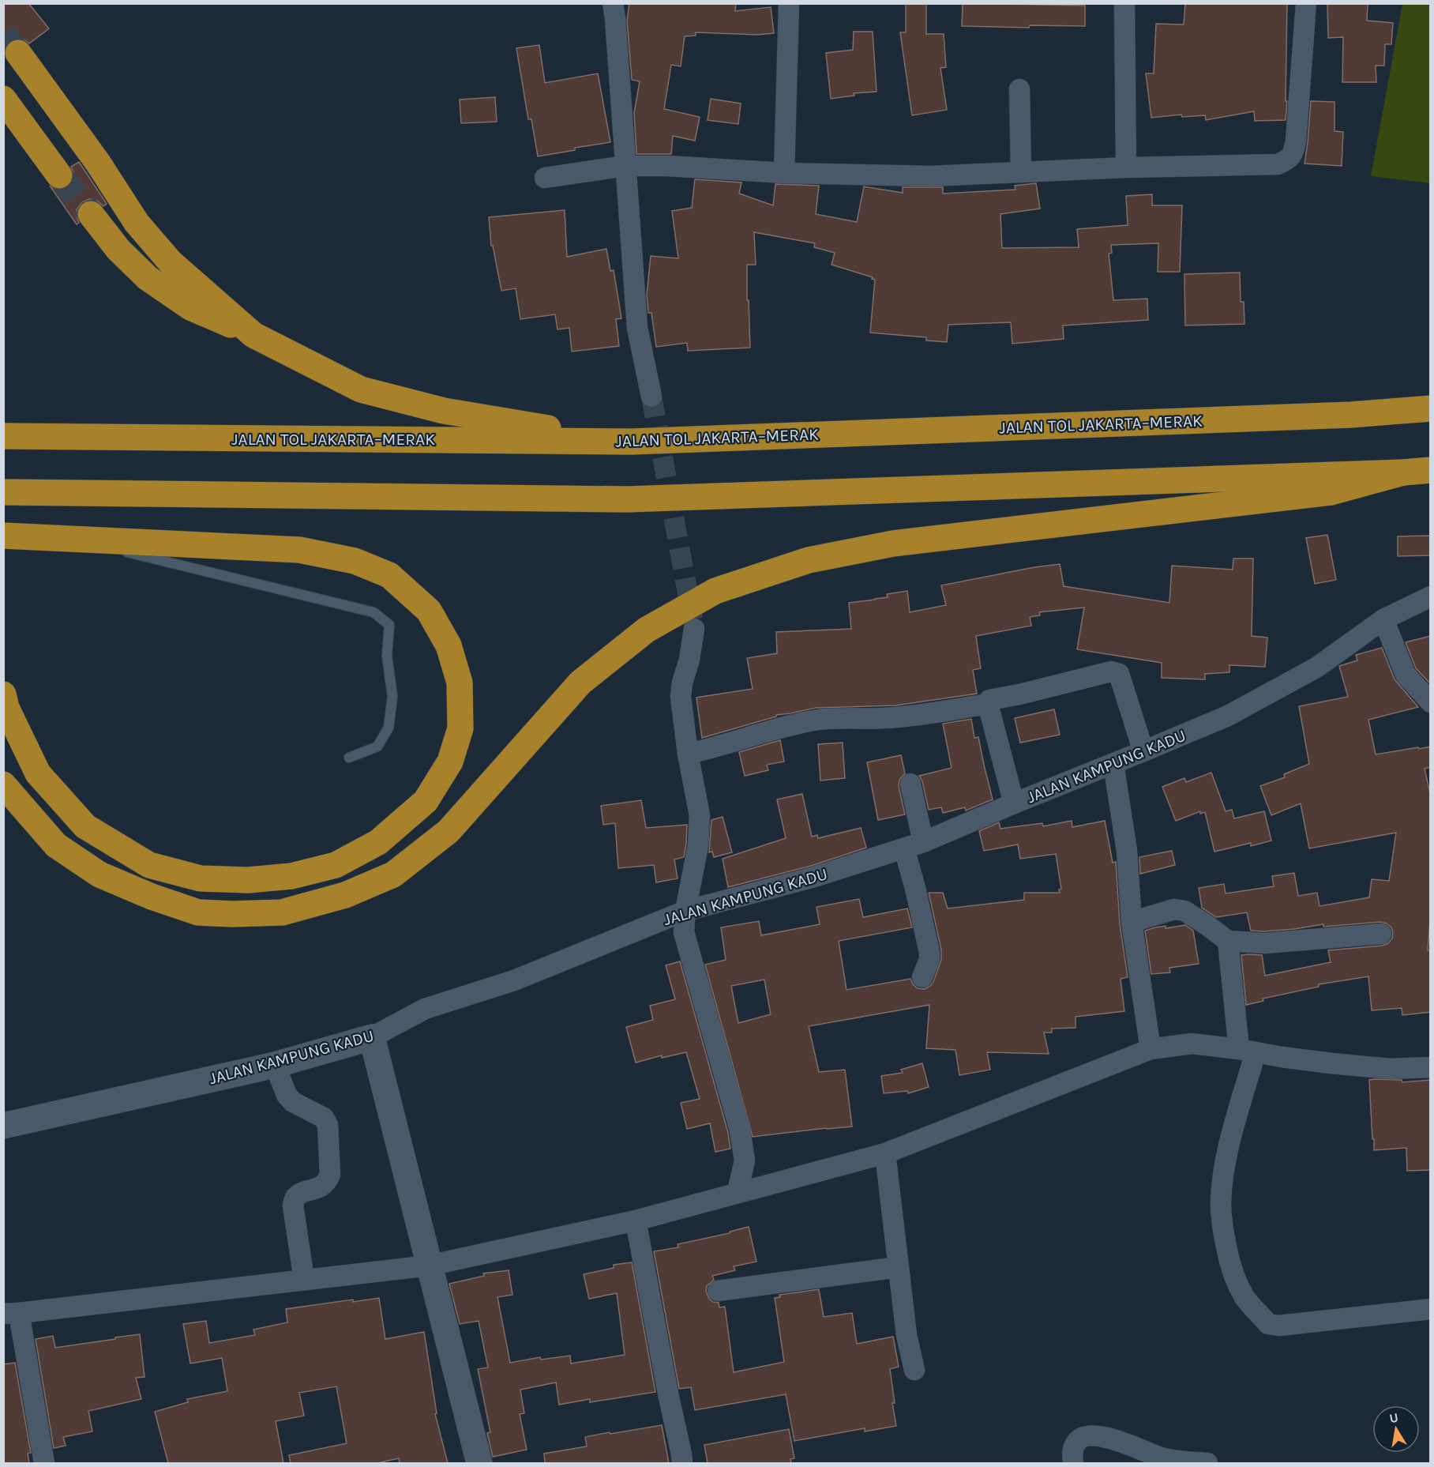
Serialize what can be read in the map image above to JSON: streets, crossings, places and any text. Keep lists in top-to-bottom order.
{
  "streets": {
    "highway": ["JALAN TOL JAKARTA–MERAK"],
    "street": ["JALAN KAMPUNG KADU"]
  },
  "north": "top"
}
